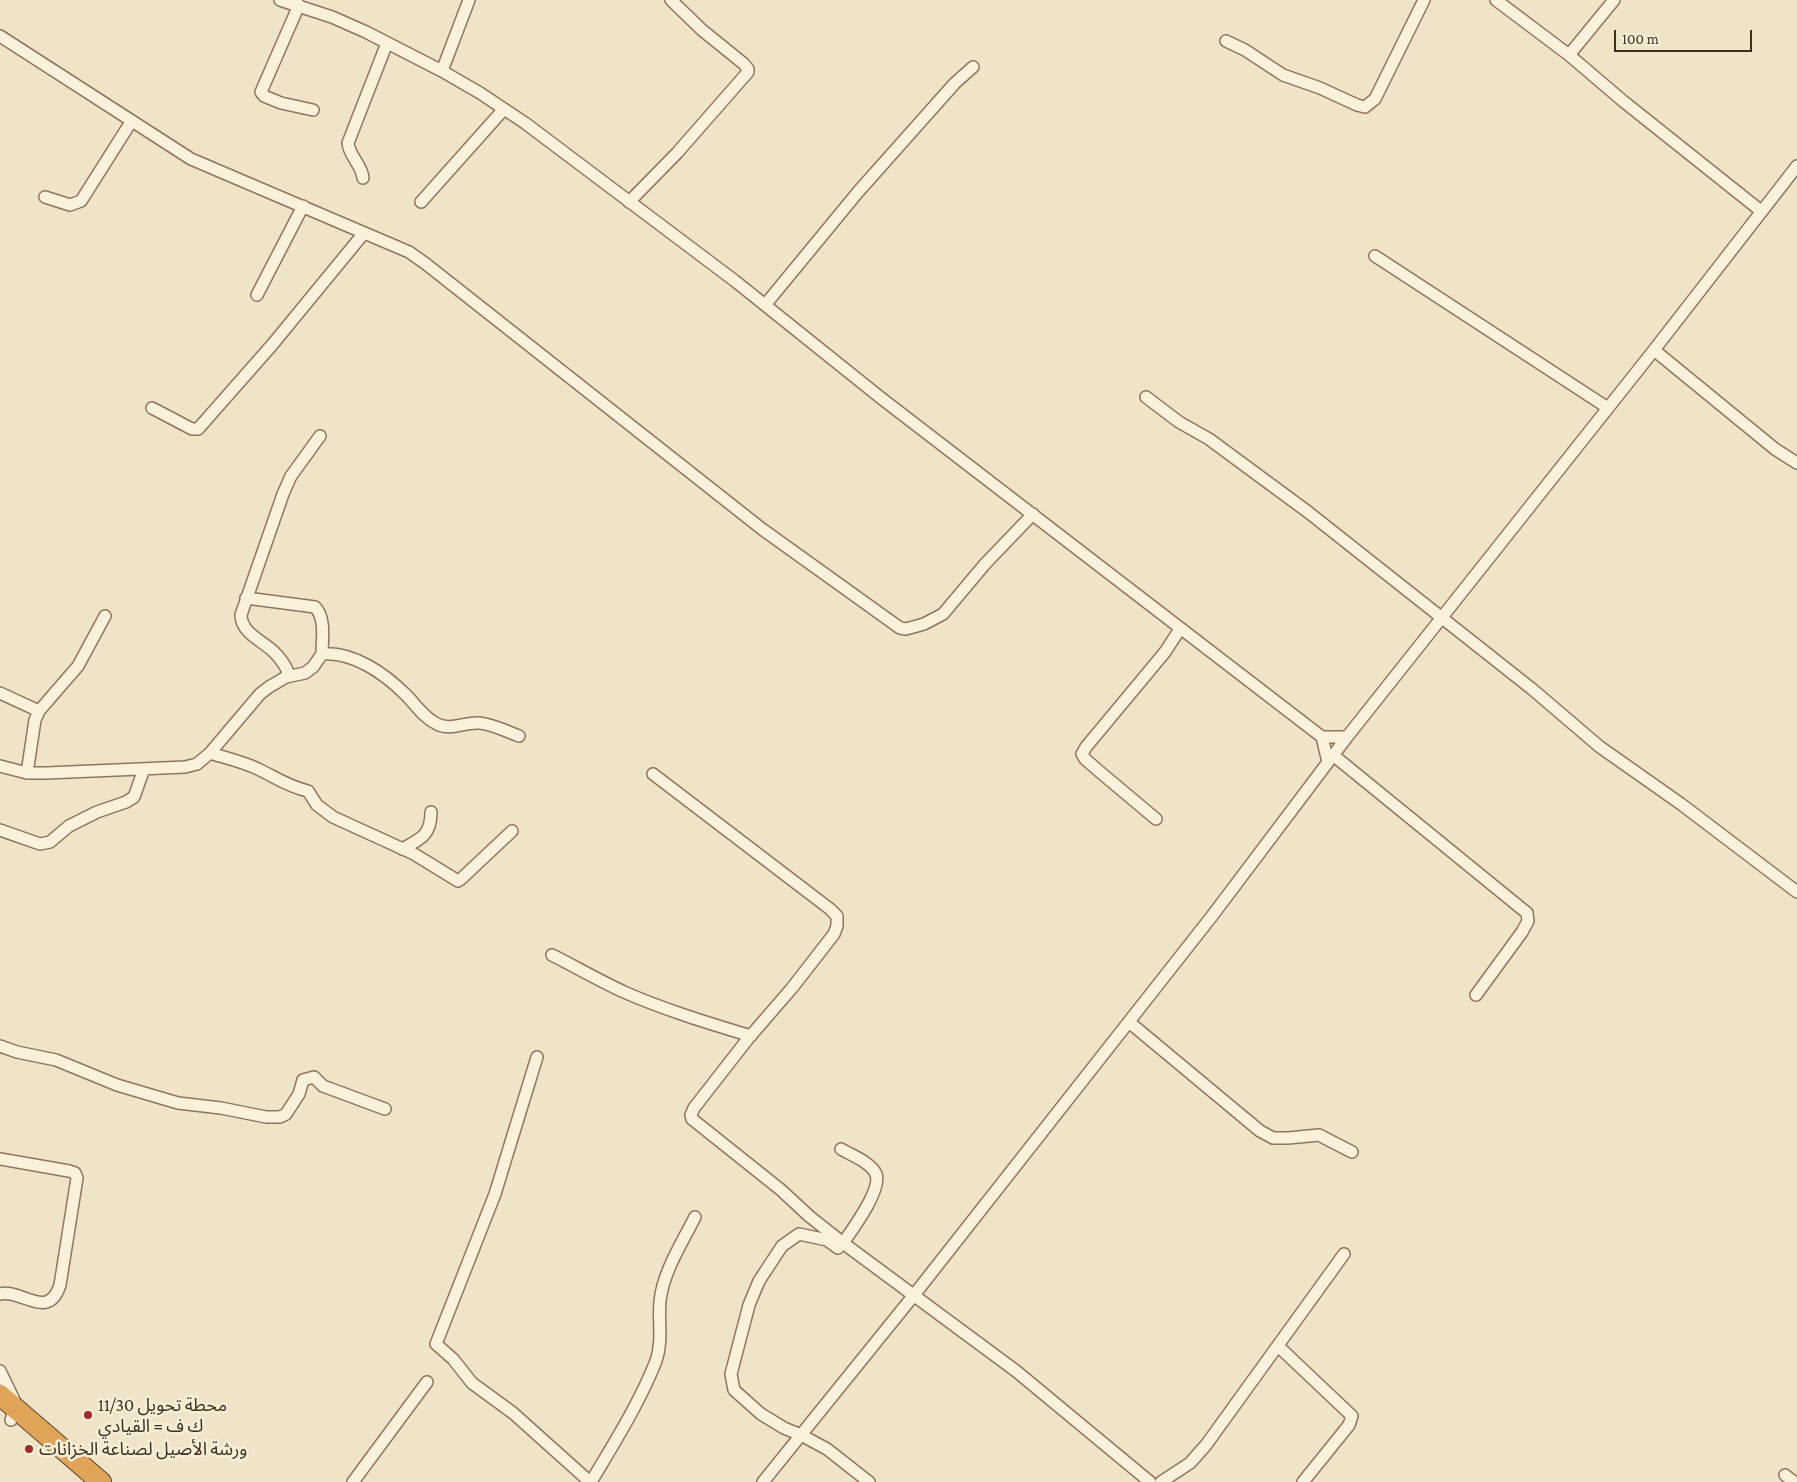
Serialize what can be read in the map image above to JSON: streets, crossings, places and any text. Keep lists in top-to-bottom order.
{
  "places": ["محطة تحويل 11/30 ك ف = القيادي", "ورشة الأصيل لصناعة الخزانات"],
  "scale_bar": "100 m"
}
